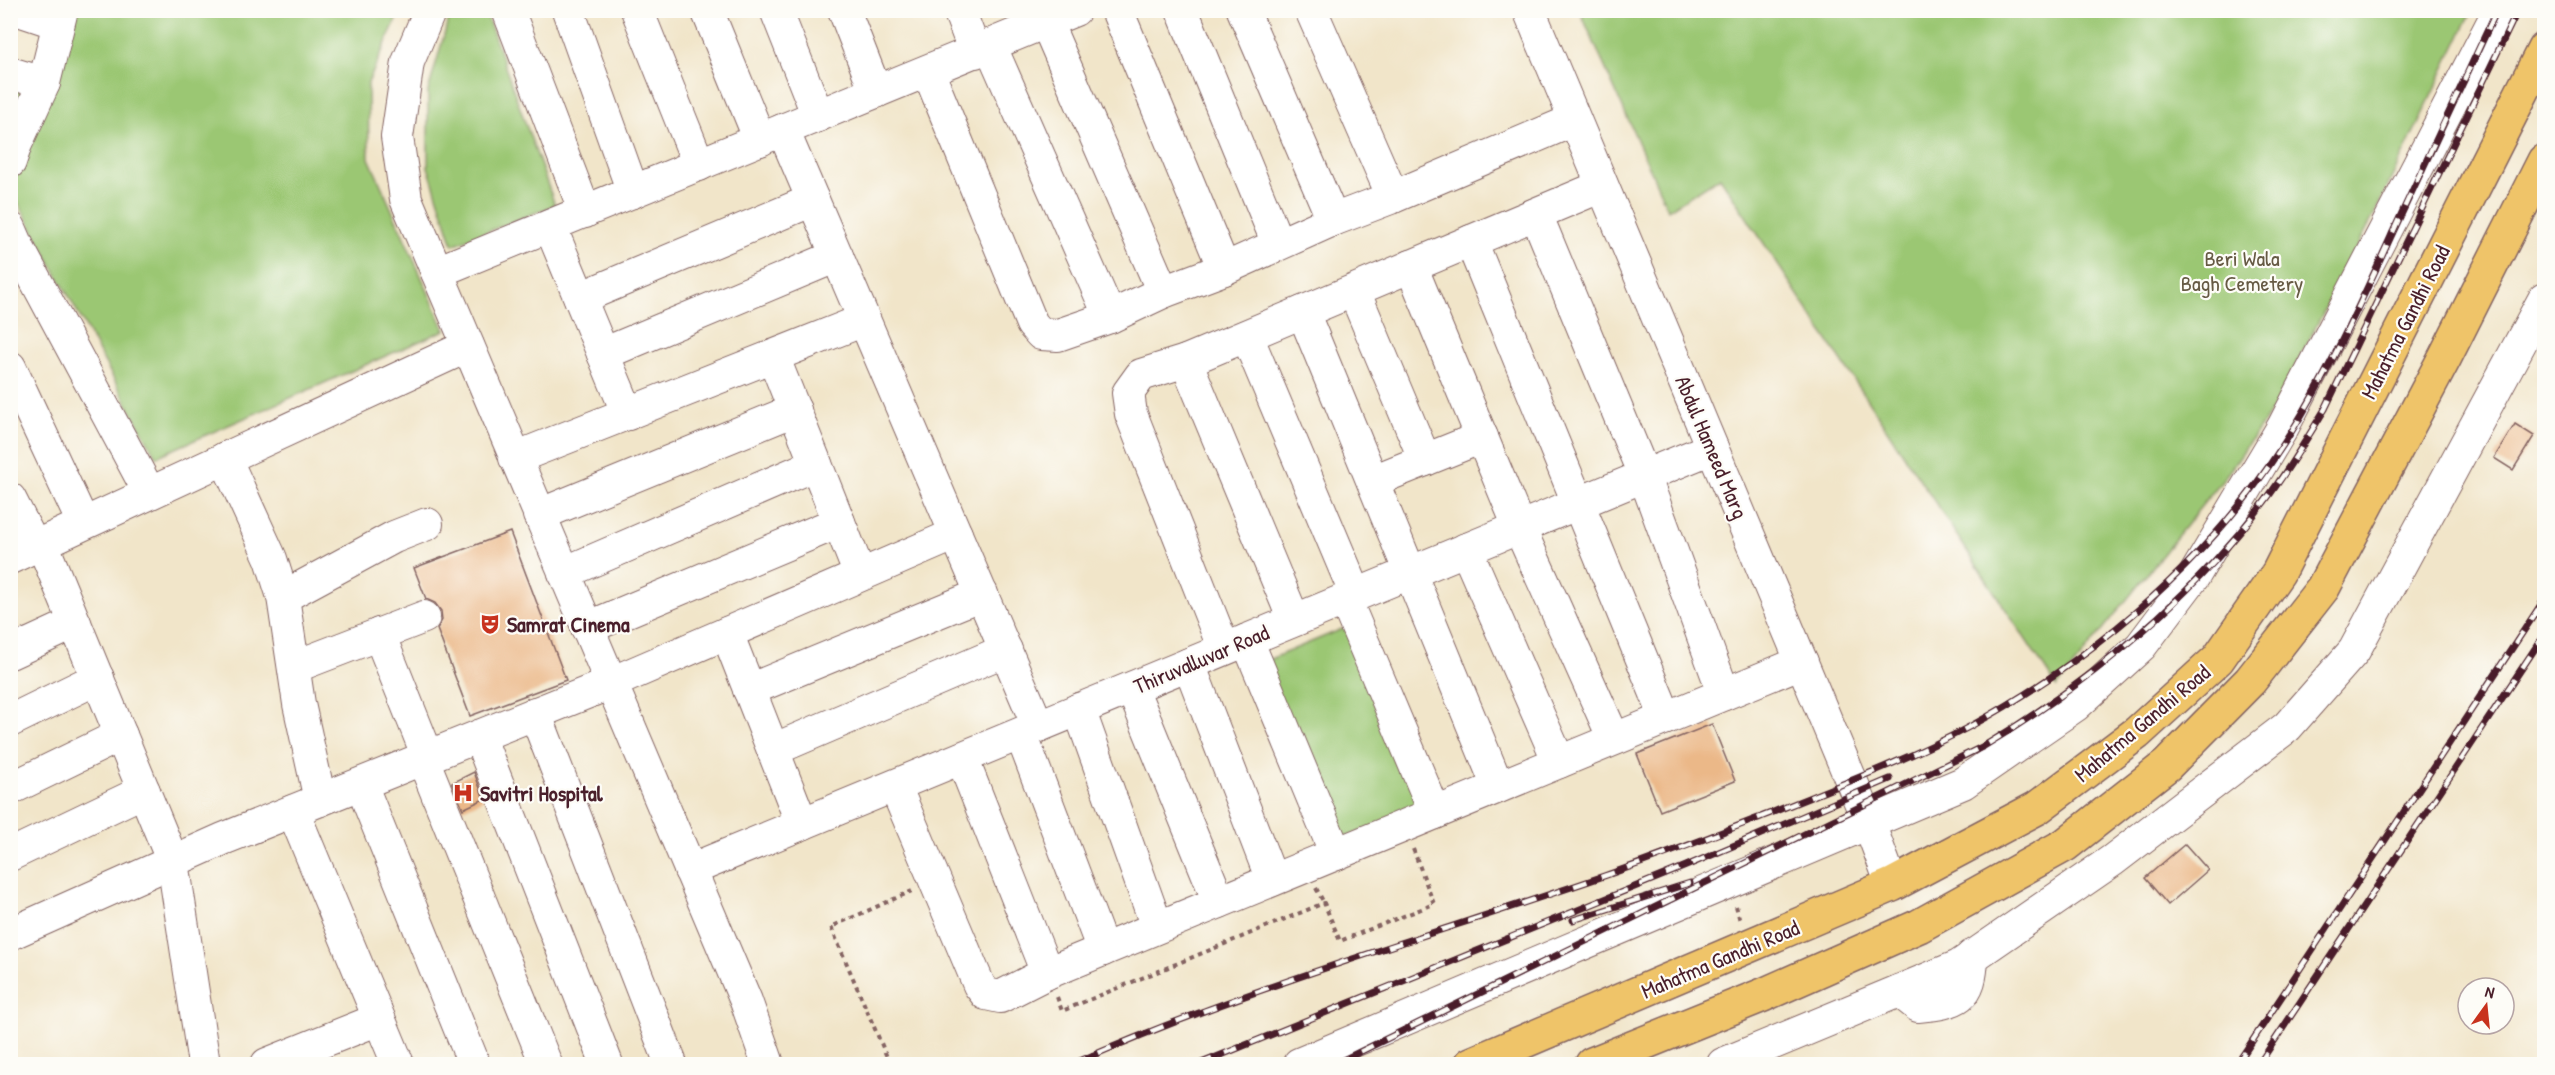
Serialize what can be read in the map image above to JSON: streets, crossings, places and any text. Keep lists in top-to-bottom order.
{
  "streets": {
    "main road": ["Mahatma Gandhi Road"],
    "street": ["Abdul Hameed Marg", "Thiruvalluvar Road"]
  },
  "crossings": [
    ["Mahatma Gandhi Road", "Abdul Hameed Marg"],
    ["Abdul Hameed Marg", "Thiruvalluvar Road"]
  ],
  "parks": ["Beri Wala Bagh Cemetery"],
  "places": {
    "theatre": ["Samrat Cinema"],
    "hospital": ["Savitri Hospital"]
  },
  "north": "top"
}
